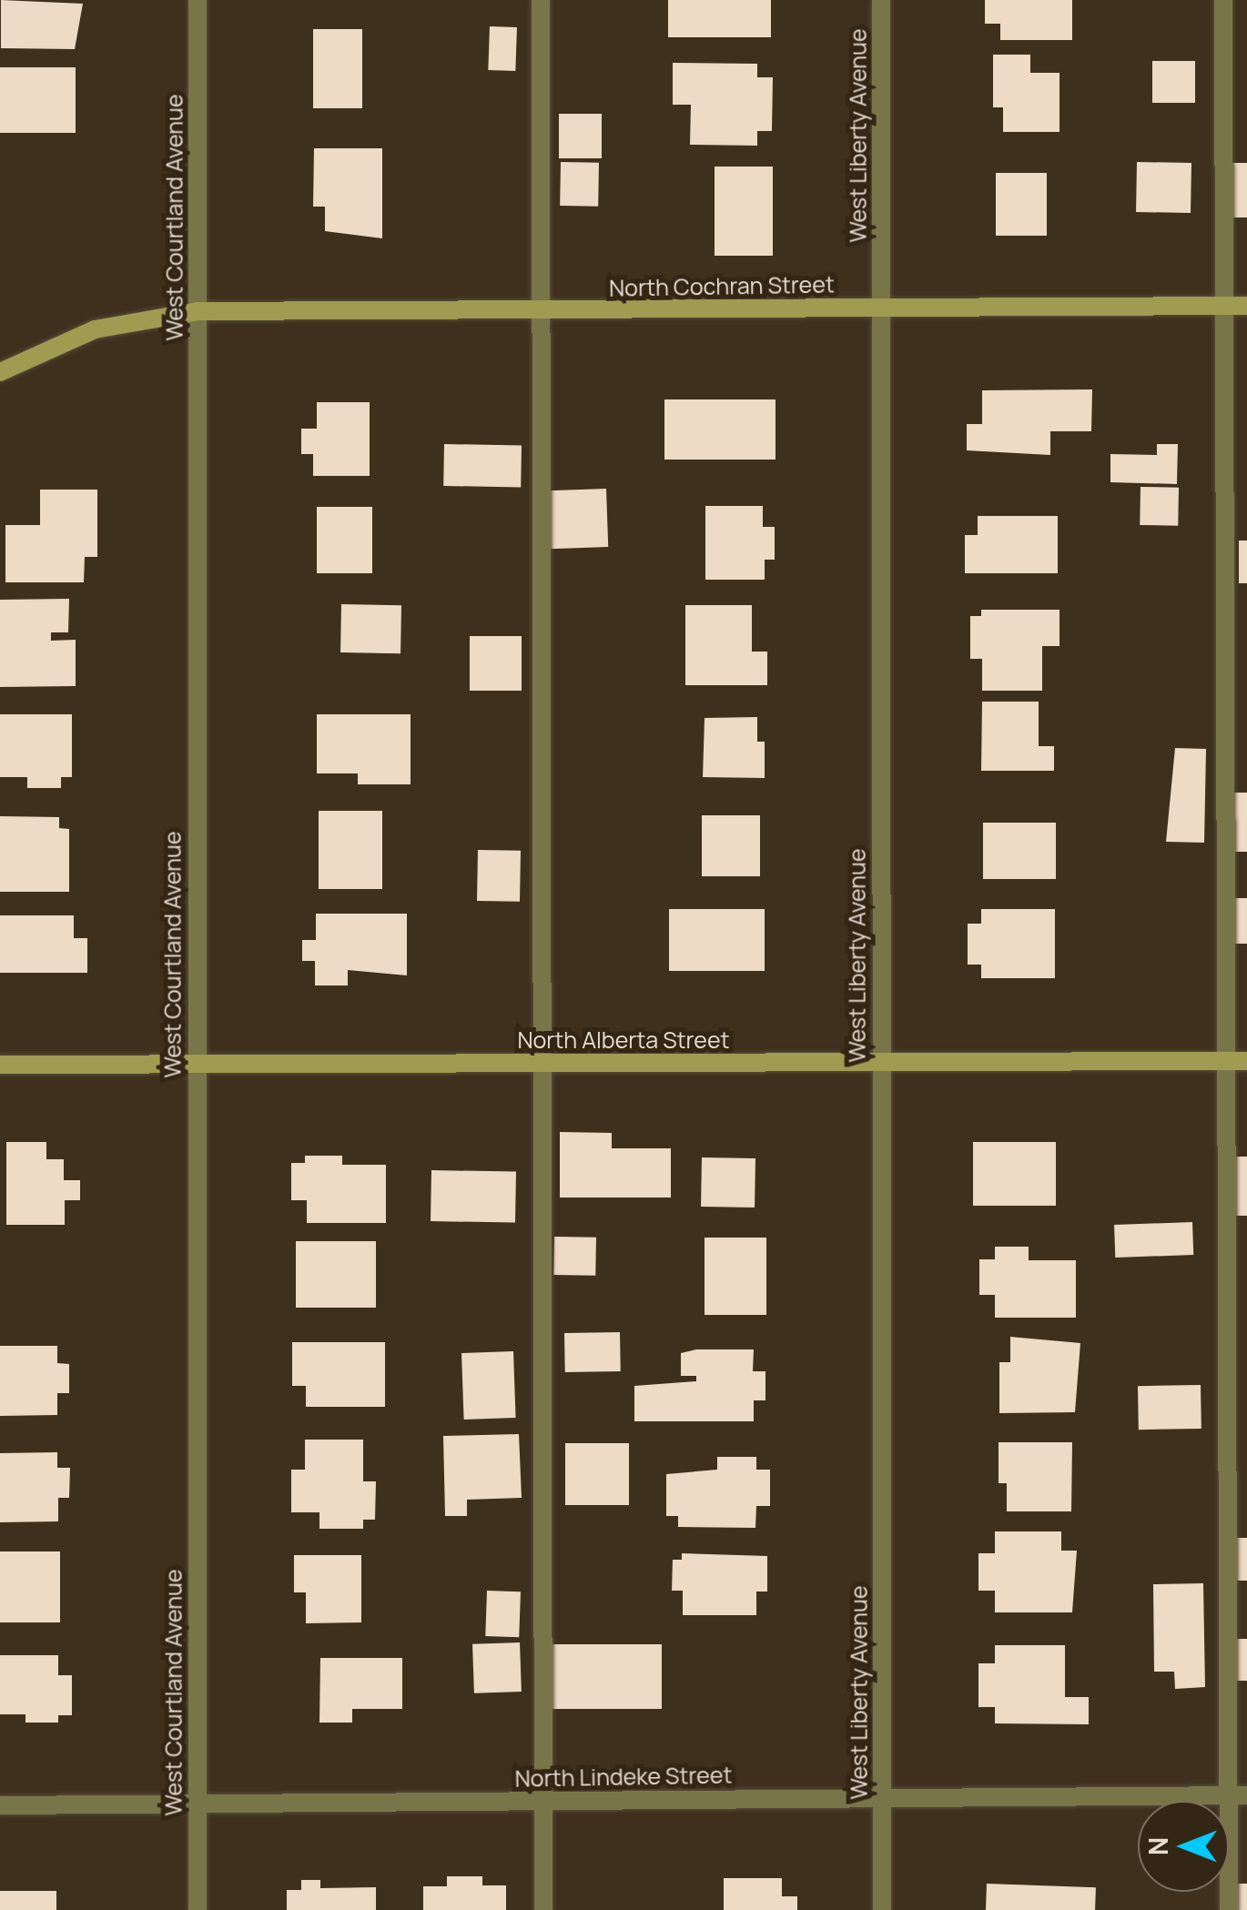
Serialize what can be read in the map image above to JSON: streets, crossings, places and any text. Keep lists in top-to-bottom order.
{
  "streets": {
    "main road": ["North Cochran Street", "North Alberta Street"],
    "street": ["West Liberty Avenue", "West Courtland Avenue", "North Lindeke Street"]
  },
  "crossings": [
    ["West Liberty Avenue", "North Cochran Street"],
    ["West Liberty Avenue", "North Alberta Street"],
    ["West Liberty Avenue", "North Lindeke Street"],
    ["West Courtland Avenue", "North Cochran Street"],
    ["West Courtland Avenue", "North Alberta Street"],
    ["West Courtland Avenue", "North Lindeke Street"]
  ],
  "north": "left"
}
